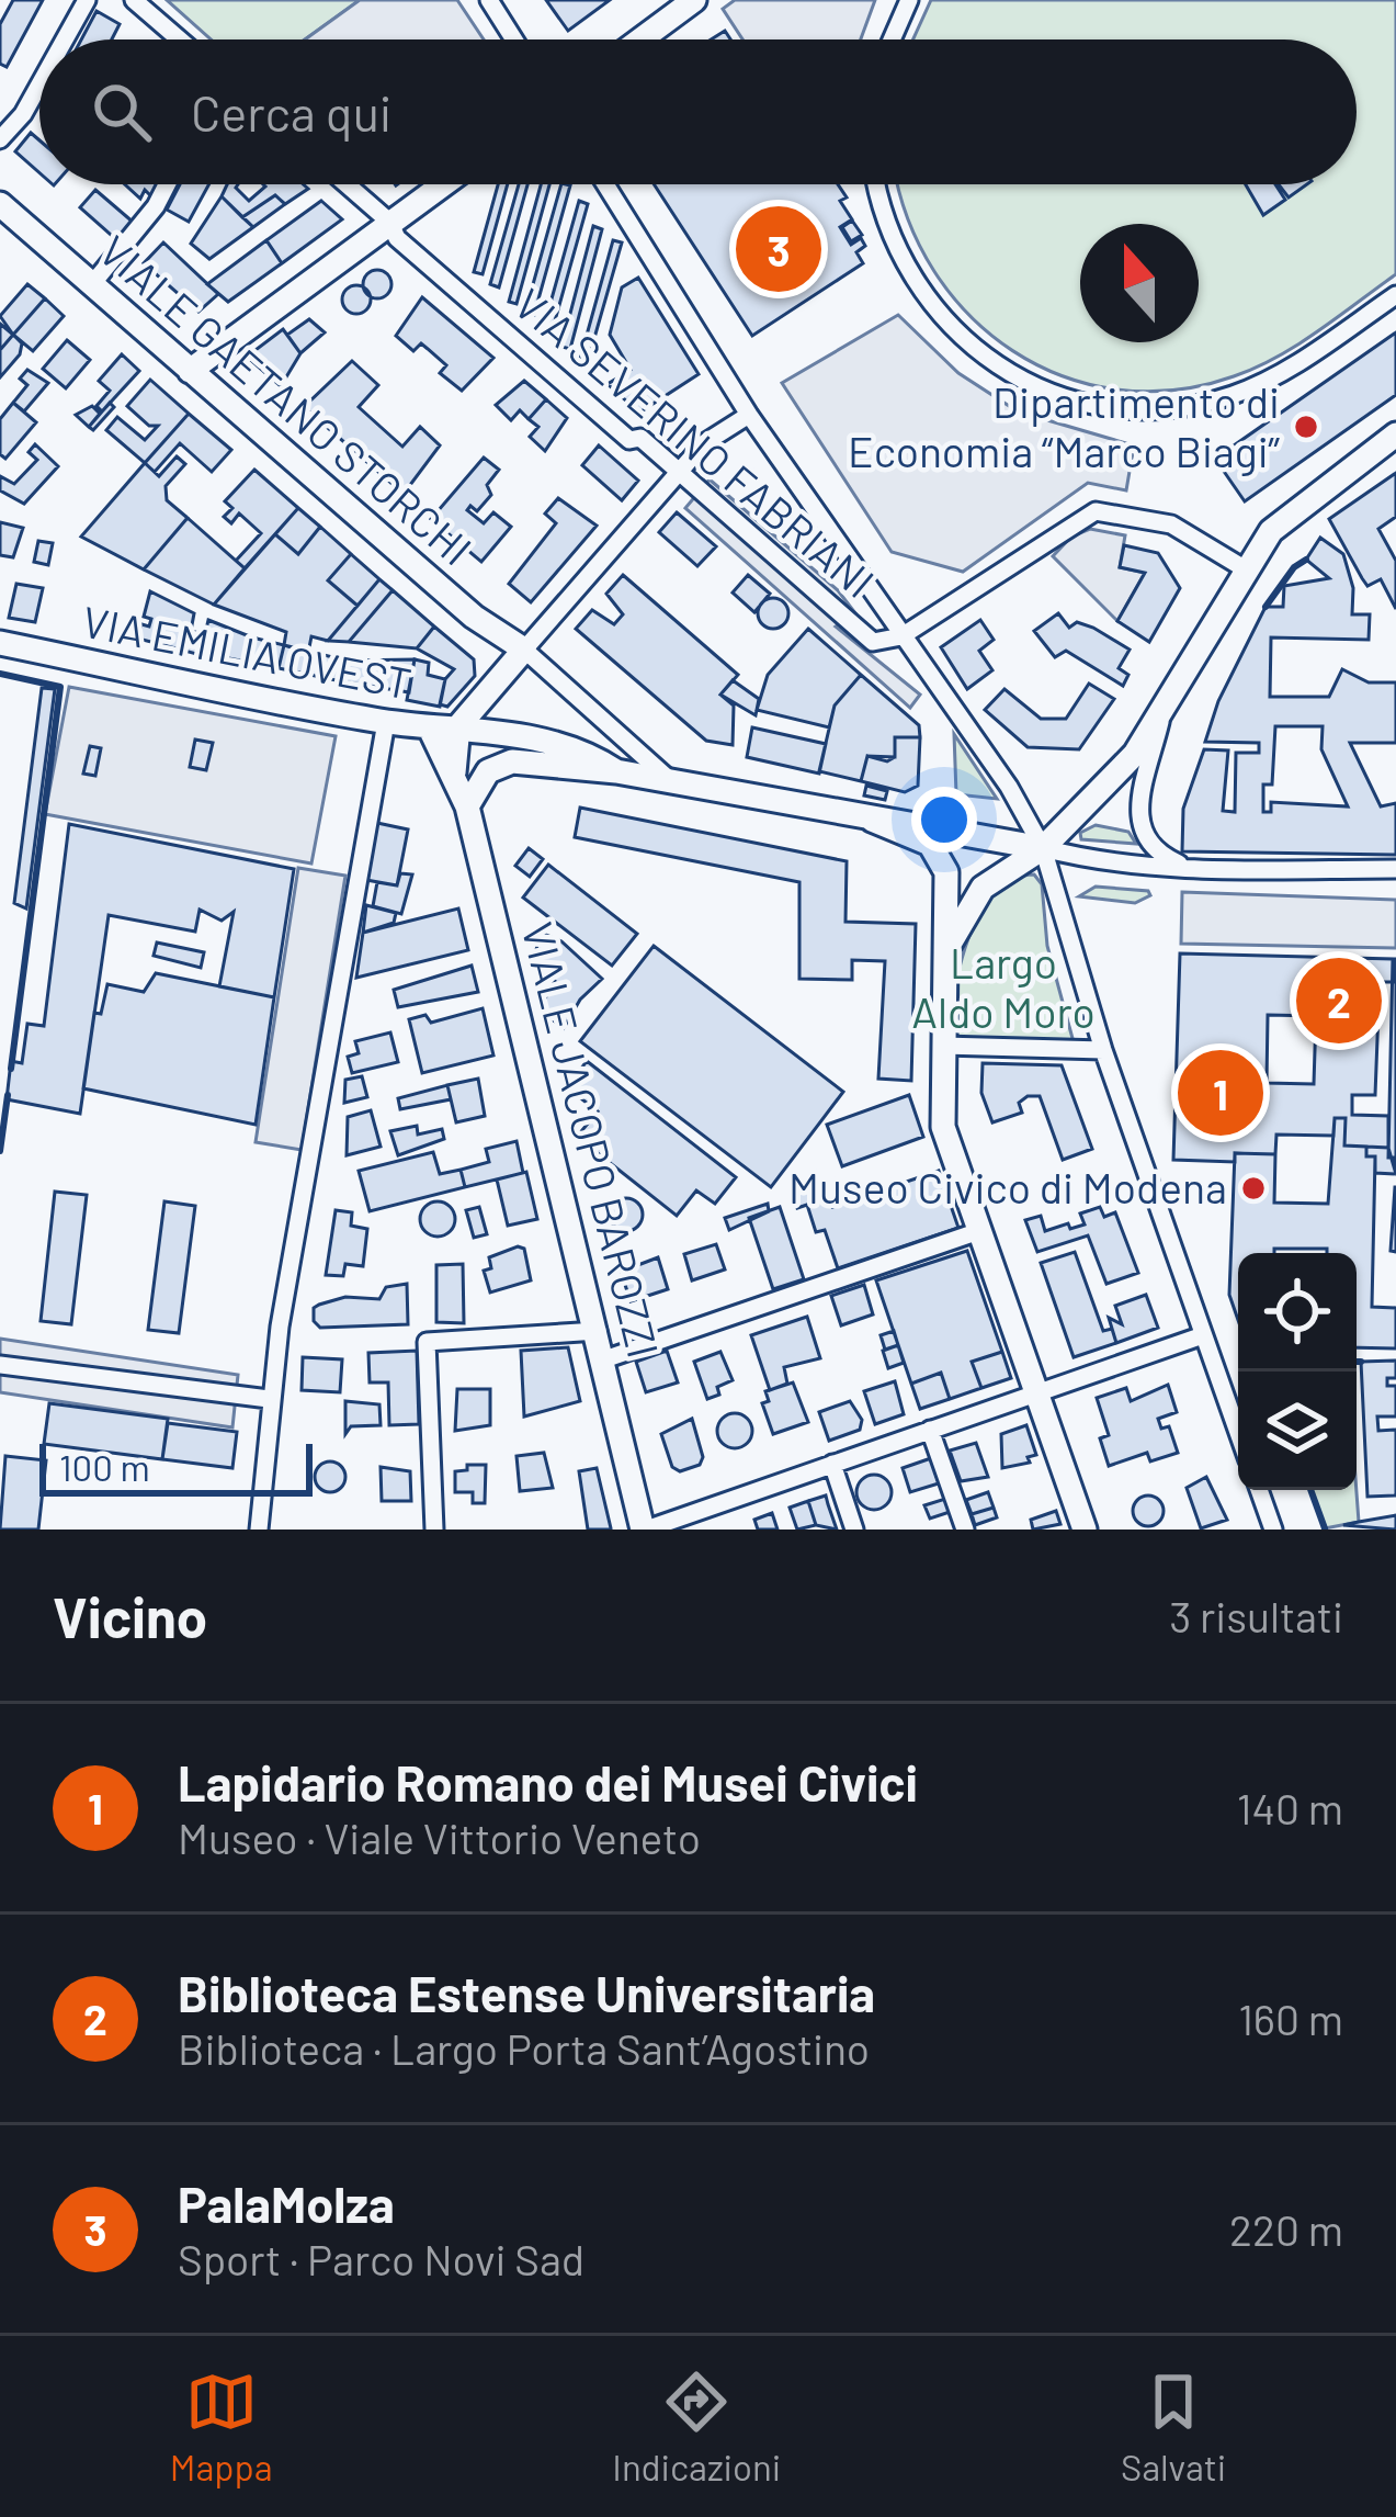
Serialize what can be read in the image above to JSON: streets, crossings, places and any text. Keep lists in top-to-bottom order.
{
  "streets": {
    "street": [
      "VIALE GAETANO STORCHI",
      "VIA SEVERINO FABRIANI",
      "VIA EMILIA OVEST",
      "VIALE JACOPO BAROZZI"
    ]
  },
  "crossings": [
    ["VIA EMILIA OVEST", "VIALE JACOPO BAROZZI"]
  ],
  "parks": ["Largo Aldo Moro"],
  "places": ["Dipartimento di Economia “Marco Biagi”", "Museo Civico di Modena"],
  "scale_bar": "100 m",
  "north": "top",
  "page": {
    "search": "Cerca qui",
    "pins": ["3", "2", "1"],
    "scale": "100 m",
    "heading": ["Vicino", "3 risultati"],
    "list": [
      {
        "mark": "1",
        "name": "Lapidario Romano dei Musei Civici",
        "note": "Museo · Viale Vittorio Veneto",
        "value": "140 m"
      },
      {
        "mark": "2",
        "name": "Biblioteca Estense Universitaria",
        "note": "Biblioteca · Largo Porta Sant’Agostino",
        "value": "160 m"
      },
      {
        "mark": "3",
        "name": "PalaMolza",
        "note": "Sport · Parco Novi Sad",
        "value": "220 m"
      }
    ],
    "nav": ["Mappa", "Indicazioni", "Salvati"]
  }
}
